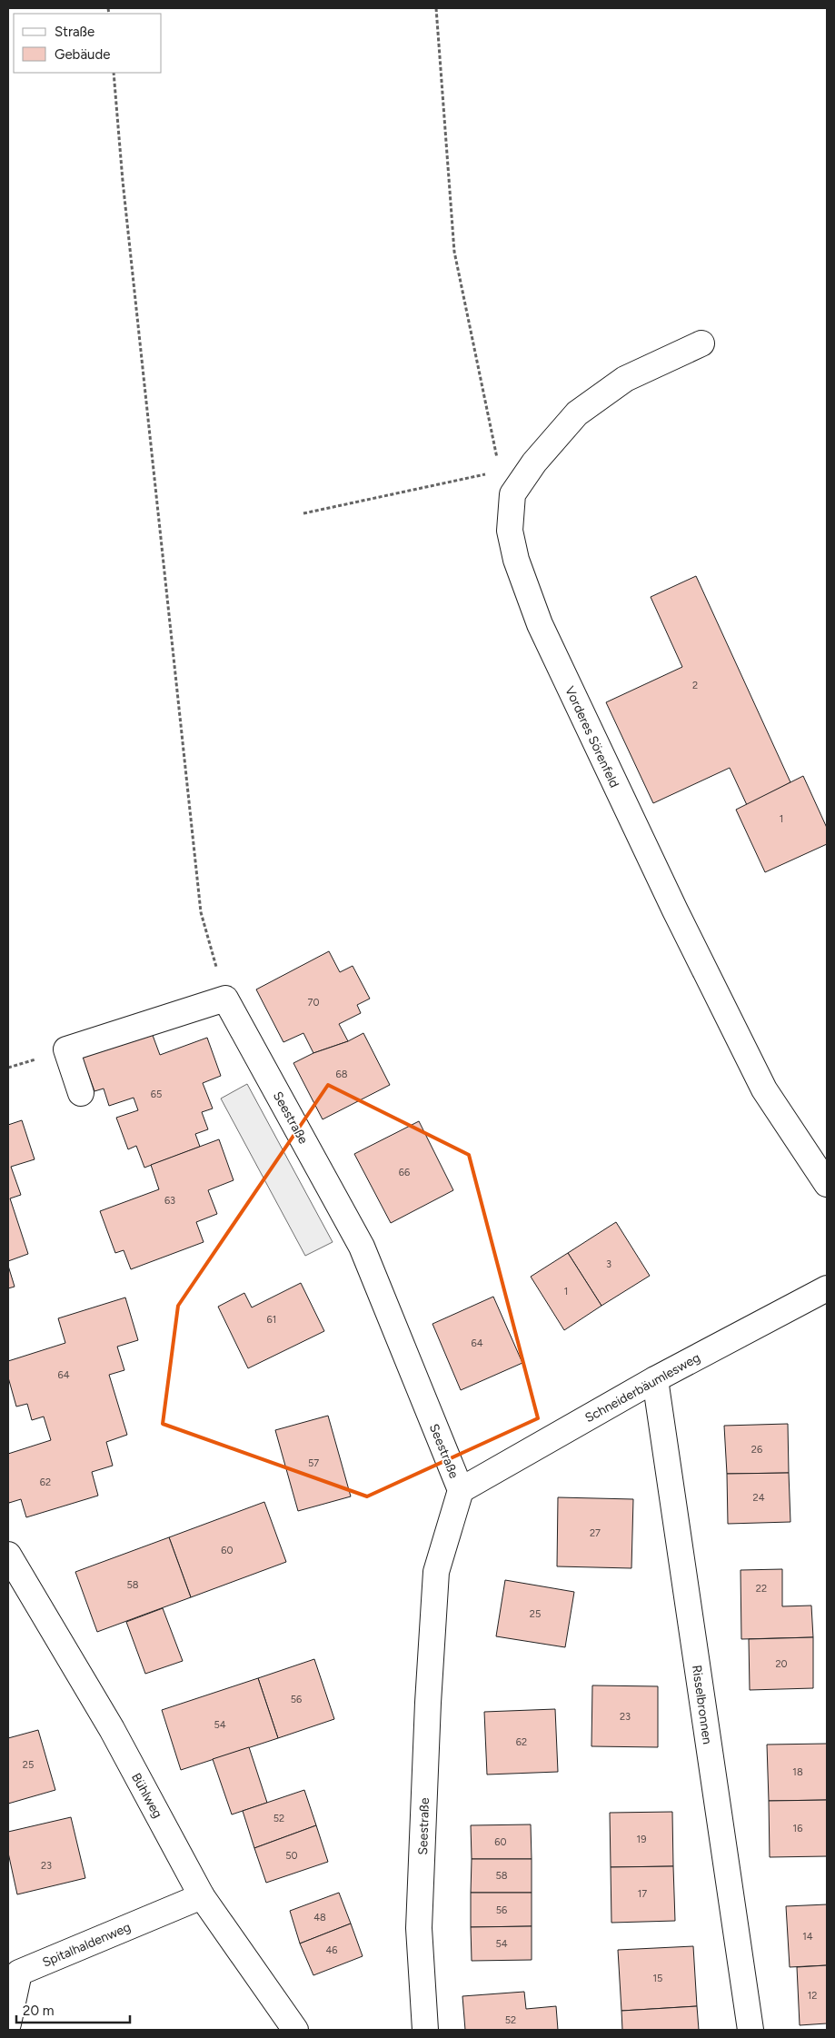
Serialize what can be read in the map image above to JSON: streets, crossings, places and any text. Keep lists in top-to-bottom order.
{
  "streets": {
    "street": [
      "Vorderes Sörenfeld",
      "Seestraße",
      "Schneiderbäumlesweg",
      "Risselbronnen",
      "Bühlweg",
      "Spitalhaldenweg"
    ]
  },
  "crossings": [
    ["Seestraße", "Schneiderbäumlesweg"],
    ["Schneiderbäumlesweg", "Risselbronnen"],
    ["Bühlweg", "Spitalhaldenweg"]
  ],
  "house_numbers": [
    "2",
    "1",
    "70",
    "68",
    "65",
    "66",
    "63",
    "3",
    "1",
    "61",
    "64",
    "64",
    "26",
    "57",
    "62",
    "24",
    "27",
    "60",
    "58",
    "22",
    "25",
    "20",
    "56",
    "23",
    "54",
    "62",
    "25",
    "18",
    "52",
    "16",
    "19",
    "60",
    "50",
    "23",
    "58",
    "17",
    "56",
    "48",
    "14",
    "54",
    "46",
    "15",
    "12",
    "52"
  ],
  "legend": ["Straße", "Gebäude"],
  "scale_bar": "20 m"
}
